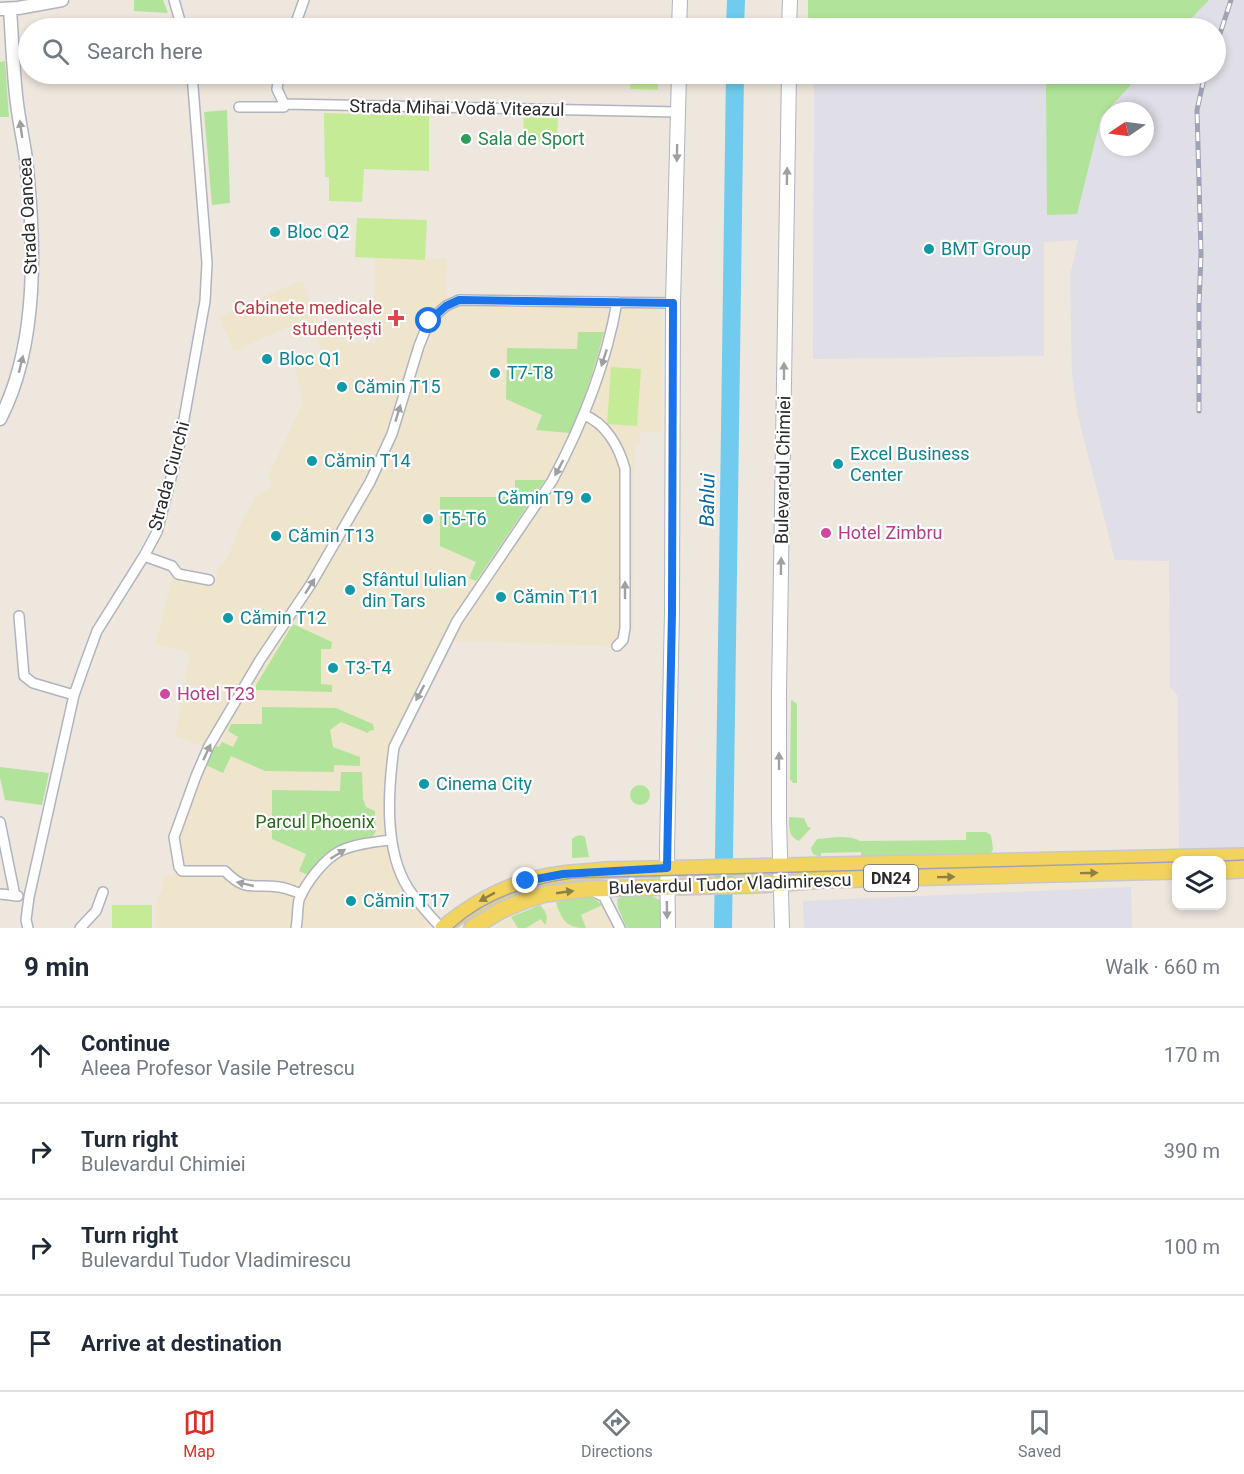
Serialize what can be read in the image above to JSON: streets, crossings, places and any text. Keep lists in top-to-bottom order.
{
  "streets": {
    "main road": ["Bulevardul Chimiei", "DN24", "Bulevardul Tudor Vladimirescu"],
    "street": ["Strada Mihai Vodă Viteazul", "Strada Oancea", "Strada Ciurchi"]
  },
  "crossings": [
    ["Bulevardul Chimiei", "Bulevardul Tudor Vladimirescu"]
  ],
  "one_way": ["Strada Oancea"],
  "water": ["Bahlui"],
  "parks": ["Parcul Phoenix"],
  "places": {
    "other": [
      "Sala de Sport",
      "Bloc Q2",
      "BMT Group",
      "Bloc Q1",
      "T7-T8",
      "Cămin T15",
      "Cămin T14",
      "Excel Business Center",
      "Cămin T9",
      "T5-T6",
      "Hotel Zimbru",
      "Cămin T13",
      "Sfântul Iulian din Tars",
      "Cămin T11",
      "Cămin T12",
      "T3-T4",
      "Hotel T23",
      "Cinema City",
      "Cămin T17"
    ],
    "health": ["Cabinete medicale studențești"]
  },
  "north": "left",
  "page": {
    "search": "Search here",
    "heading": ["9 min", "Walk · 660 m"],
    "list": [
      ["Continue", "Aleea Profesor Vasile Petrescu", "170 m"],
      ["Turn right", "Bulevardul Chimiei", "390 m"],
      ["Turn right", "Bulevardul Tudor Vladimirescu", "100 m"],
      "Arrive at destination"
    ],
    "nav": ["Map", "Directions", "Saved"]
  }
}
